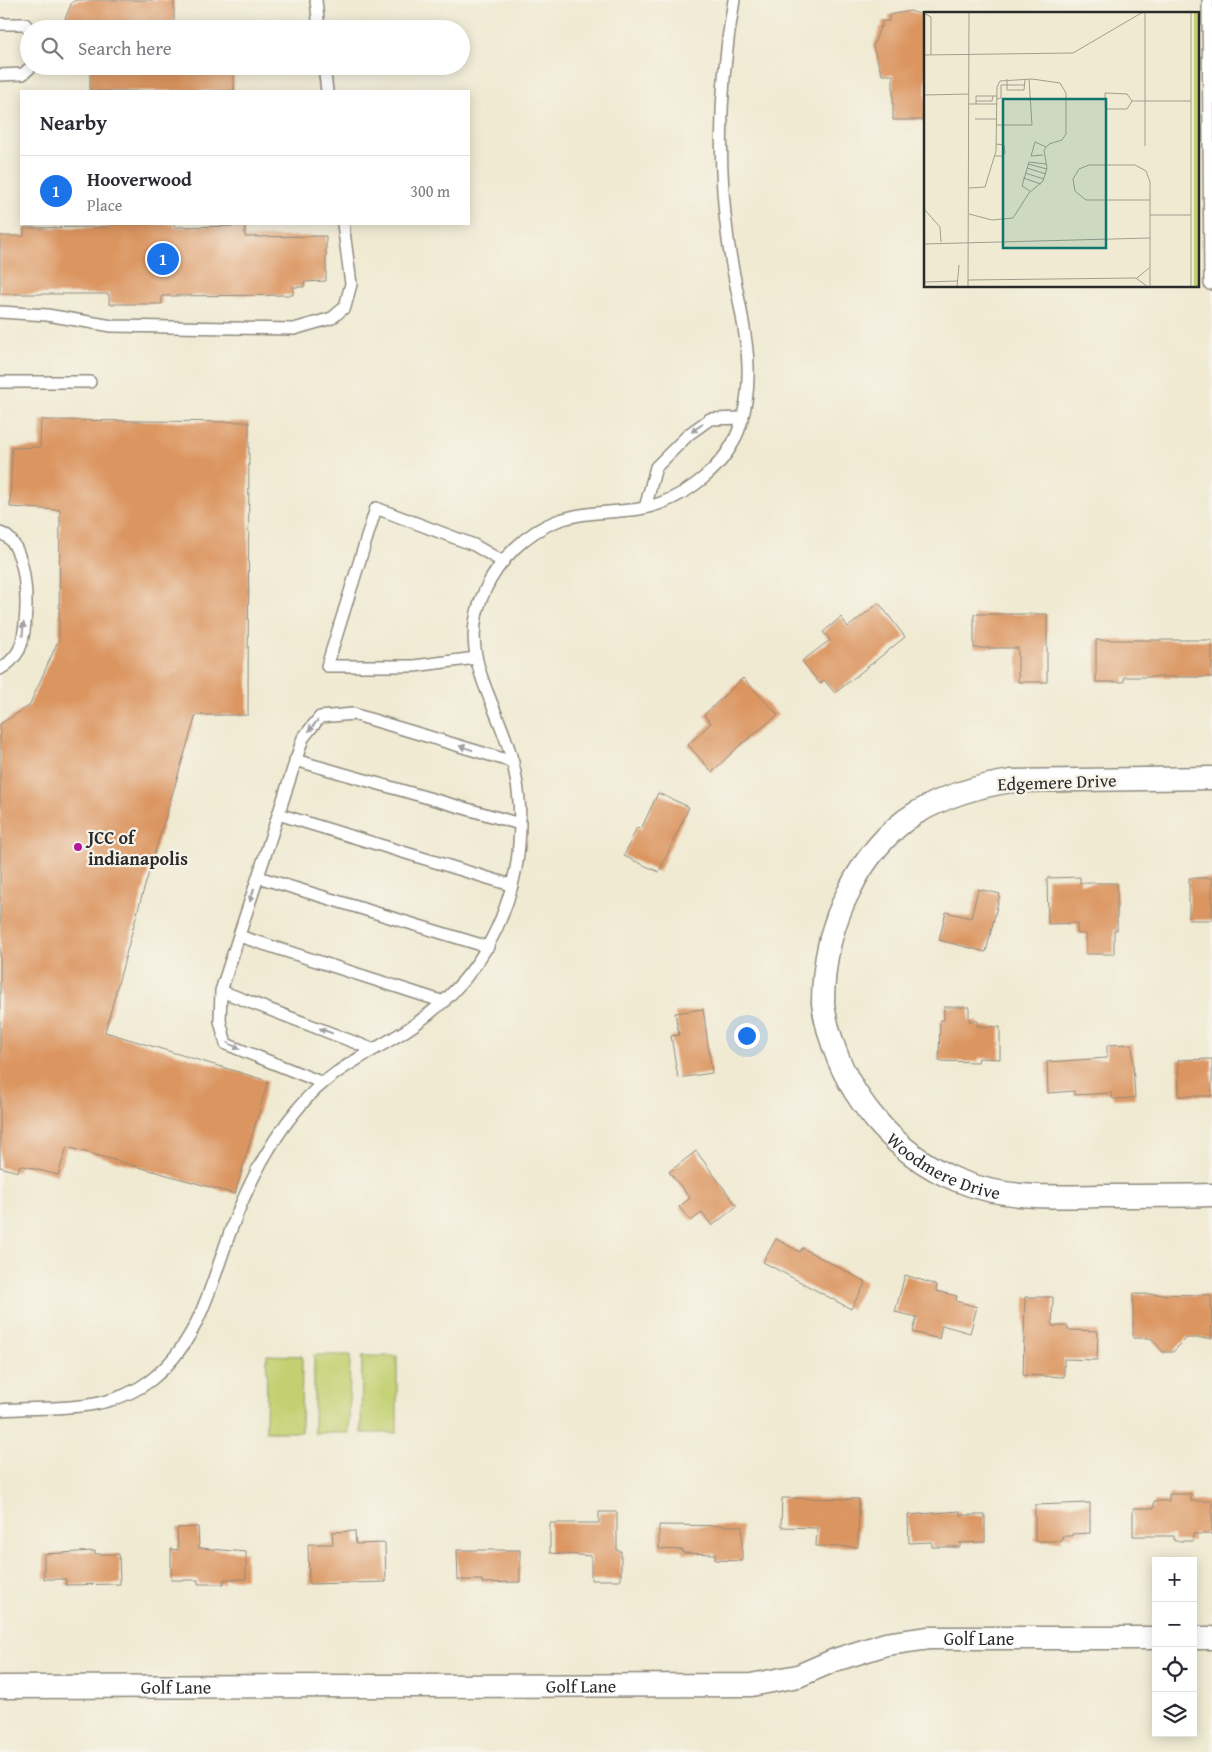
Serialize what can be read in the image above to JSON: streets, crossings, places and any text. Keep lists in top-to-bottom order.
{
  "streets": {
    "street": ["Edgemere Drive", "Woodmere Drive", "Golf Lane"]
  },
  "crossings": [
    ["Edgemere Drive", "Woodmere Drive"]
  ],
  "places": ["JCC of indianapolis"],
  "page": {
    "search": "Search here",
    "heading": "Nearby",
    "list": [
      {
        "mark": "1",
        "name": "Hooverwood",
        "note": "Place",
        "value": "300 m"
      }
    ],
    "pins": "1",
    "map_buttons": ["+", "−"]
  }
}
